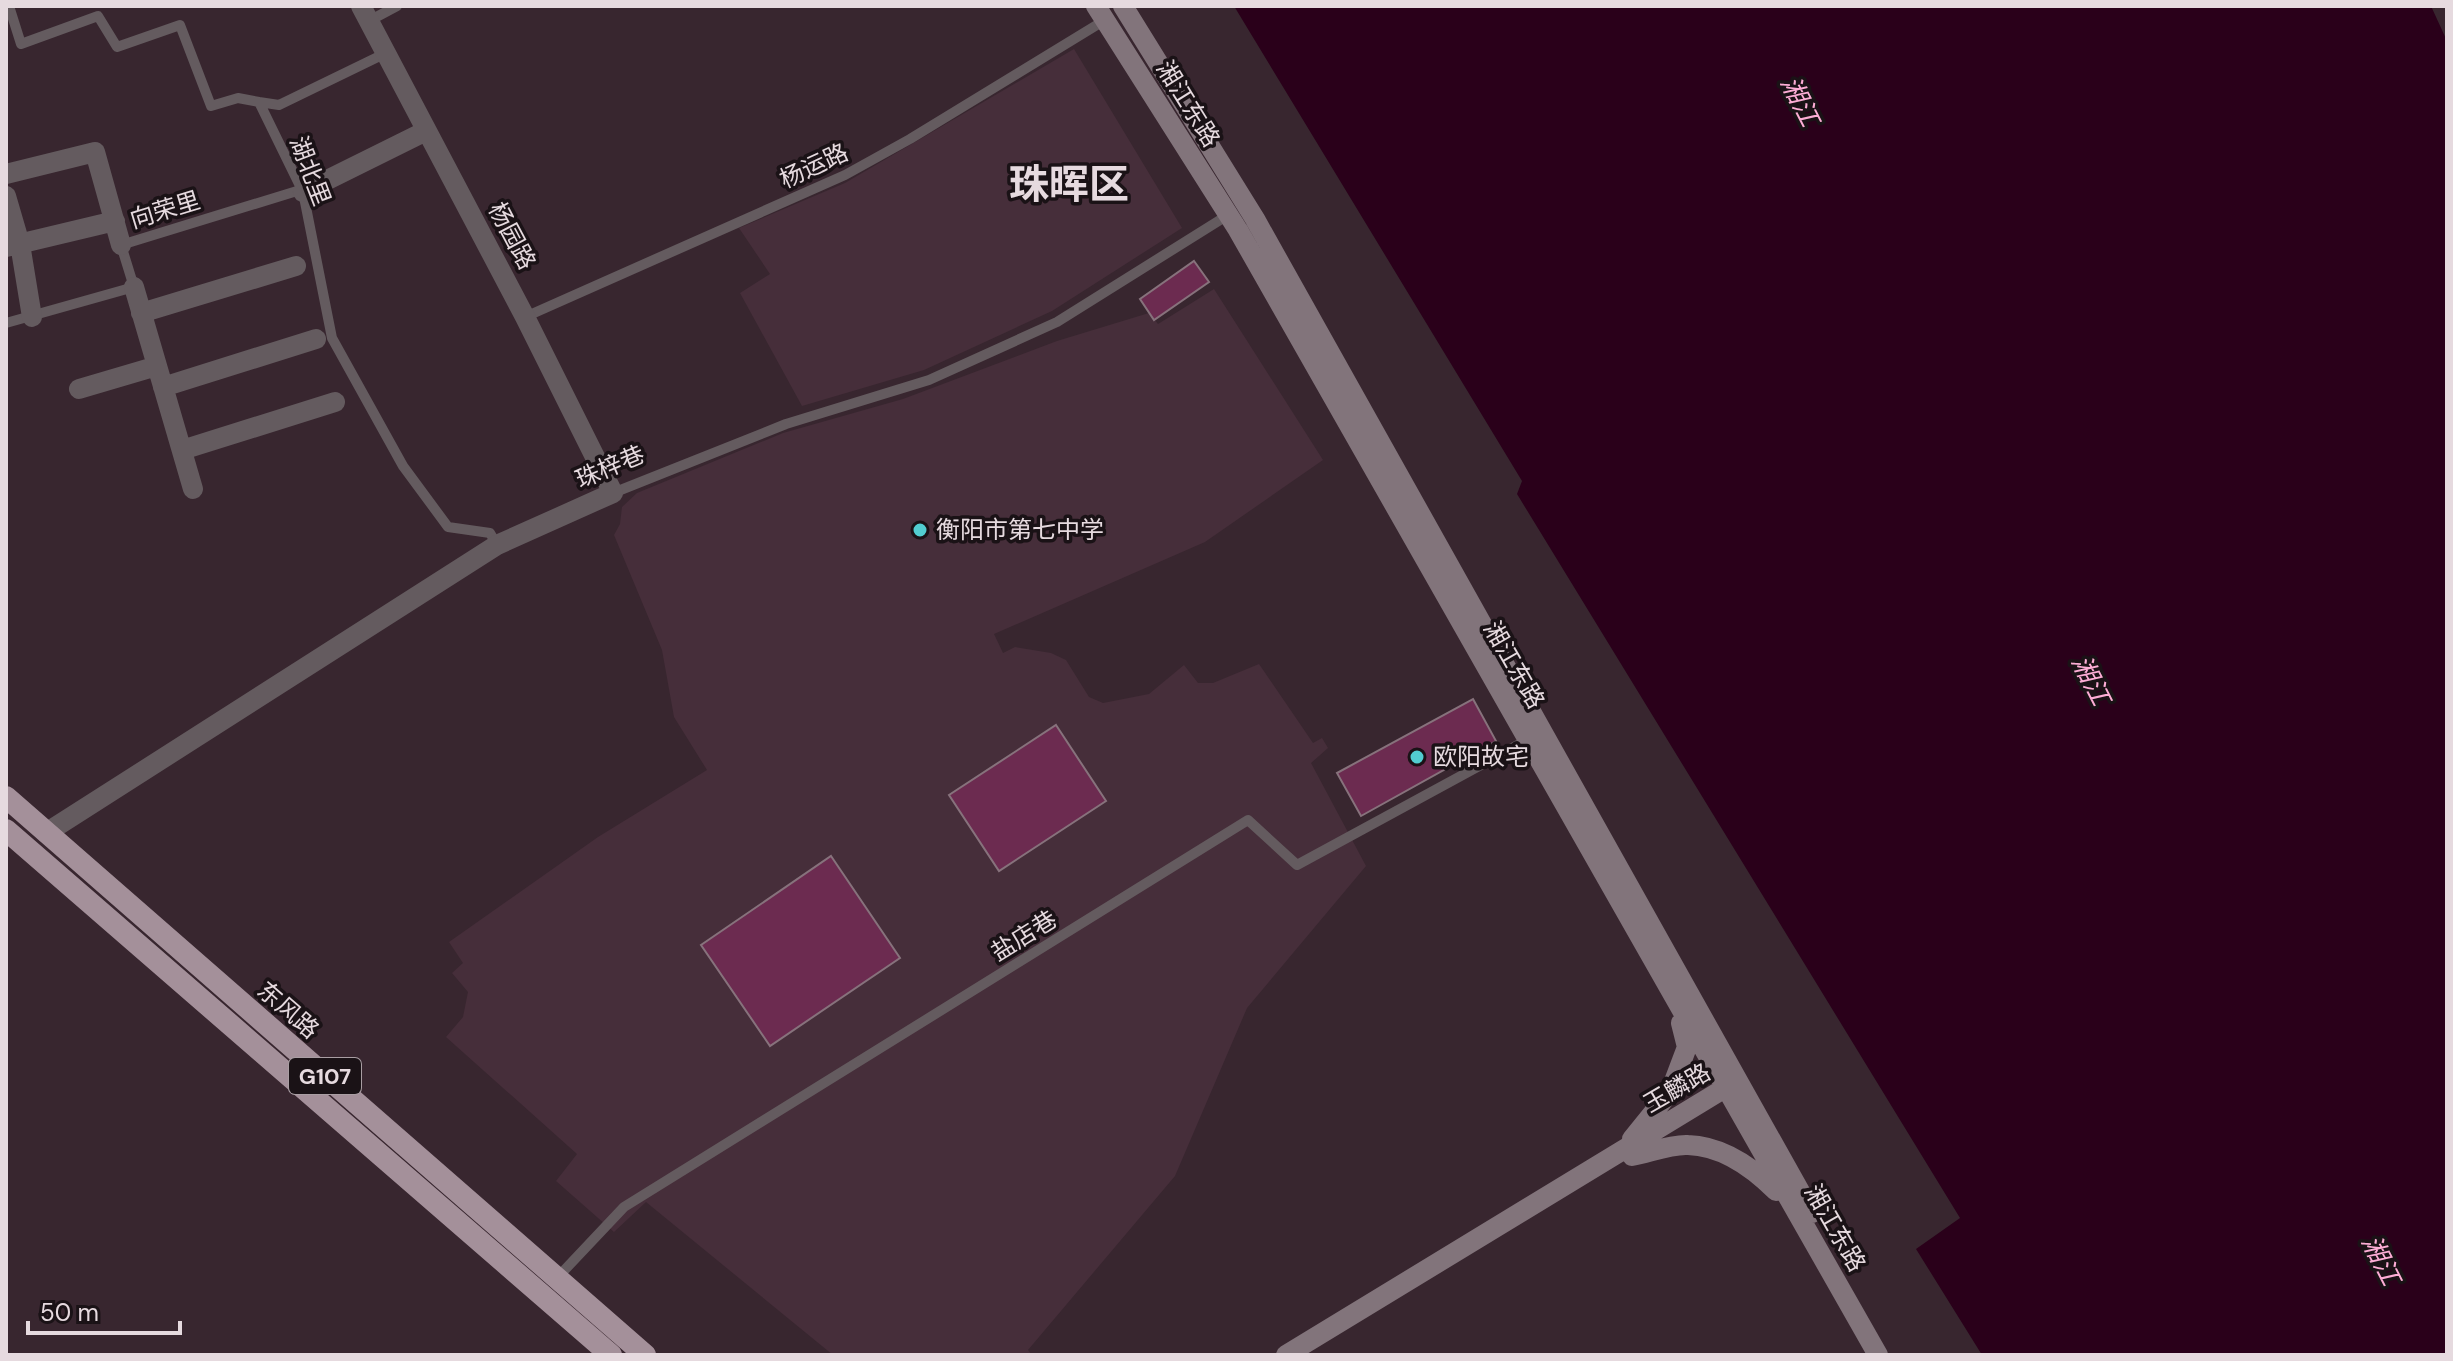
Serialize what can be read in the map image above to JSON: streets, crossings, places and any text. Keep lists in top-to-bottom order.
{
  "streets": {
    "highway": ["东风路", "G107"],
    "main road": ["湘江东路", "玉麟路"],
    "street": ["杨园路", "珠梓巷"],
    "lane": [
      "杨运路",
      "湖北里",
      "向荣里",
      "盐店巷"
    ]
  },
  "crossings": [
    ["湘江东路", "杨运路"],
    ["湘江东路", "珠梓巷"],
    ["湘江东路", "盐店巷"],
    ["湘江东路", "玉麟路"],
    ["杨运路", "杨园路"],
    ["湖北里", "向荣里"],
    ["湖北里", "珠梓巷"],
    ["杨园路", "珠梓巷"],
    ["珠梓巷", "东风路"],
    ["盐店巷", "东风路"]
  ],
  "districts": ["珠晖区"],
  "water": ["湘江"],
  "places": ["衡阳市第七中学", "欧阳故宅"],
  "scale_bar": "50 m"
}
